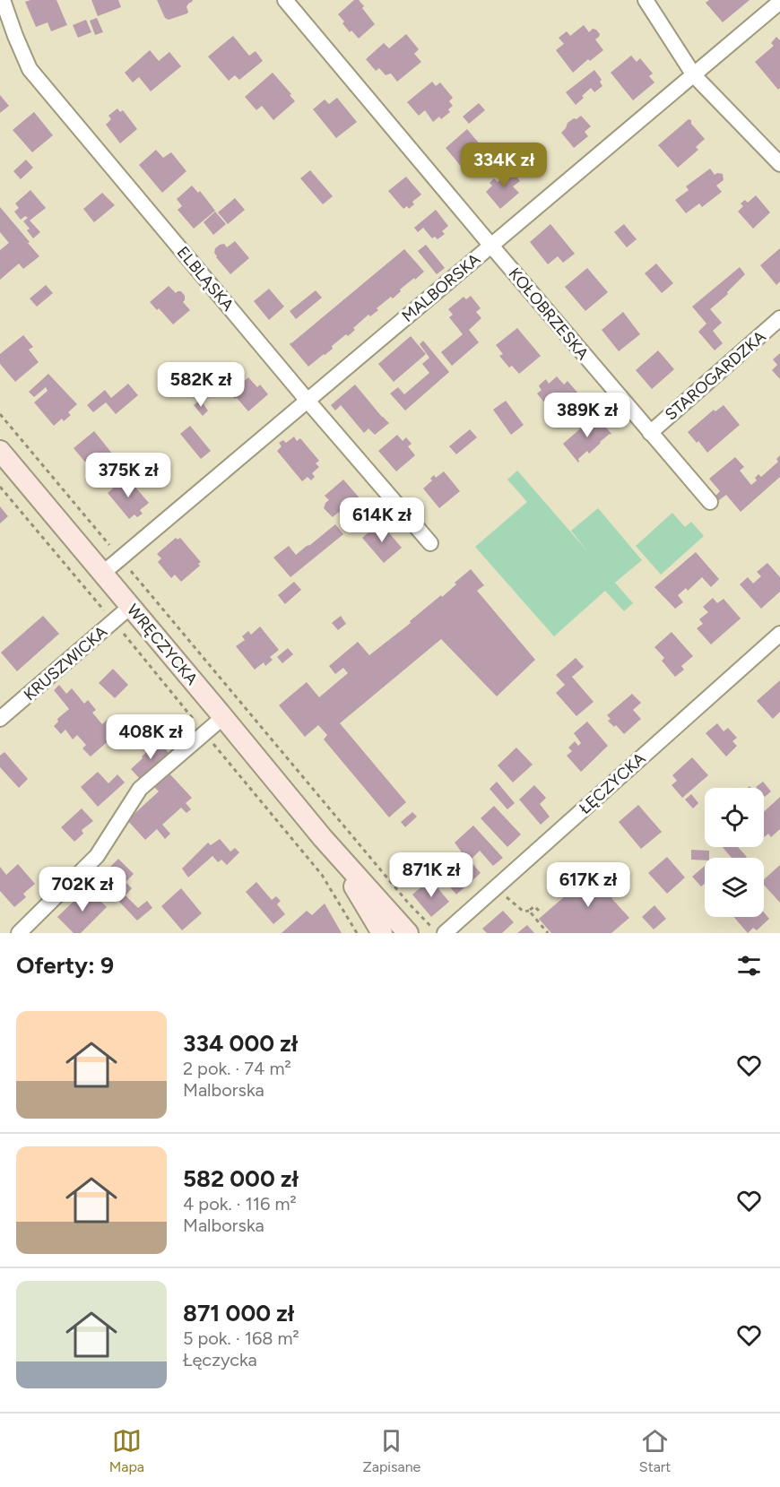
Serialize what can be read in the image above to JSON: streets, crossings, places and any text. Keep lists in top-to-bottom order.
{
  "streets": {
    "main road": ["WRĘCZYCKA"],
    "street": [
      "ELBLĄSKA",
      "MALBORSKA",
      "KOŁOBRZESKA",
      "STAROGARDZKA",
      "KRUSZWICKA",
      "ŁĘCZYCKA"
    ]
  },
  "crossings": [
    ["ELBLĄSKA", "MALBORSKA"],
    ["MALBORSKA", "KOŁOBRZESKA"],
    ["MALBORSKA", "WRĘCZYCKA"],
    ["KOŁOBRZESKA", "STAROGARDZKA"],
    ["WRĘCZYCKA", "KRUSZWICKA"]
  ],
  "page": {
    "price": [
      "334K zł",
      "582K zł",
      "389K zł",
      "375K zł",
      "614K zł",
      "408K zł",
      "871K zł",
      "617K zł",
      "702K zł"
    ],
    "heading": "Oferty: 9",
    "list": [
      {
        "name": "334 000 zł",
        "note": "2 pok. · 74 m² · Malborska"
      },
      {
        "name": "582 000 zł",
        "note": "4 pok. · 116 m² · Malborska"
      },
      {
        "name": "871 000 zł",
        "note": "5 pok. · 168 m² · Łęczycka"
      }
    ],
    "tabs": ["Mapa", "Zapisane", "Start"]
  }
}
